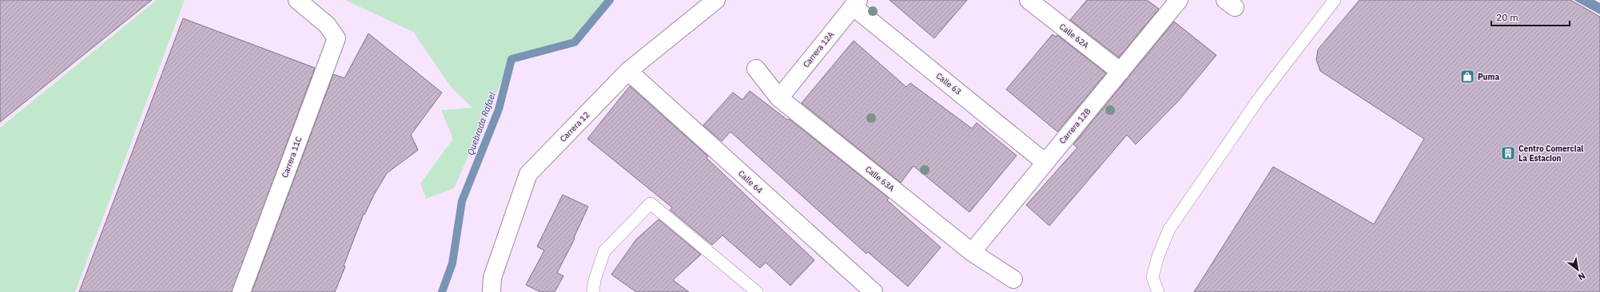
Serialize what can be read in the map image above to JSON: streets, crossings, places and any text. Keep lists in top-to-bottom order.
{
  "streets": {
    "street": [
      "Calle 62A",
      "Carrera 12A",
      "Calle 63",
      "Carrera 12B",
      "Carrera 12",
      "Carrera 11C",
      "Calle 63A",
      "Calle 64"
    ]
  },
  "crossings": [
    ["Calle 62A", "Carrera 12B"],
    ["Carrera 12A", "Calle 63"],
    ["Carrera 12A", "Calle 63A"],
    ["Calle 63", "Carrera 12B"],
    ["Carrera 12B", "Calle 63A"],
    ["Carrera 12", "Calle 64"]
  ],
  "water": ["Quebrada Rafael"],
  "places": {
    "shop": ["Puma"],
    "building": ["Centro Comercial La Estacion"]
  },
  "scale_bar": "20 m",
  "north": "bottom right"
}
